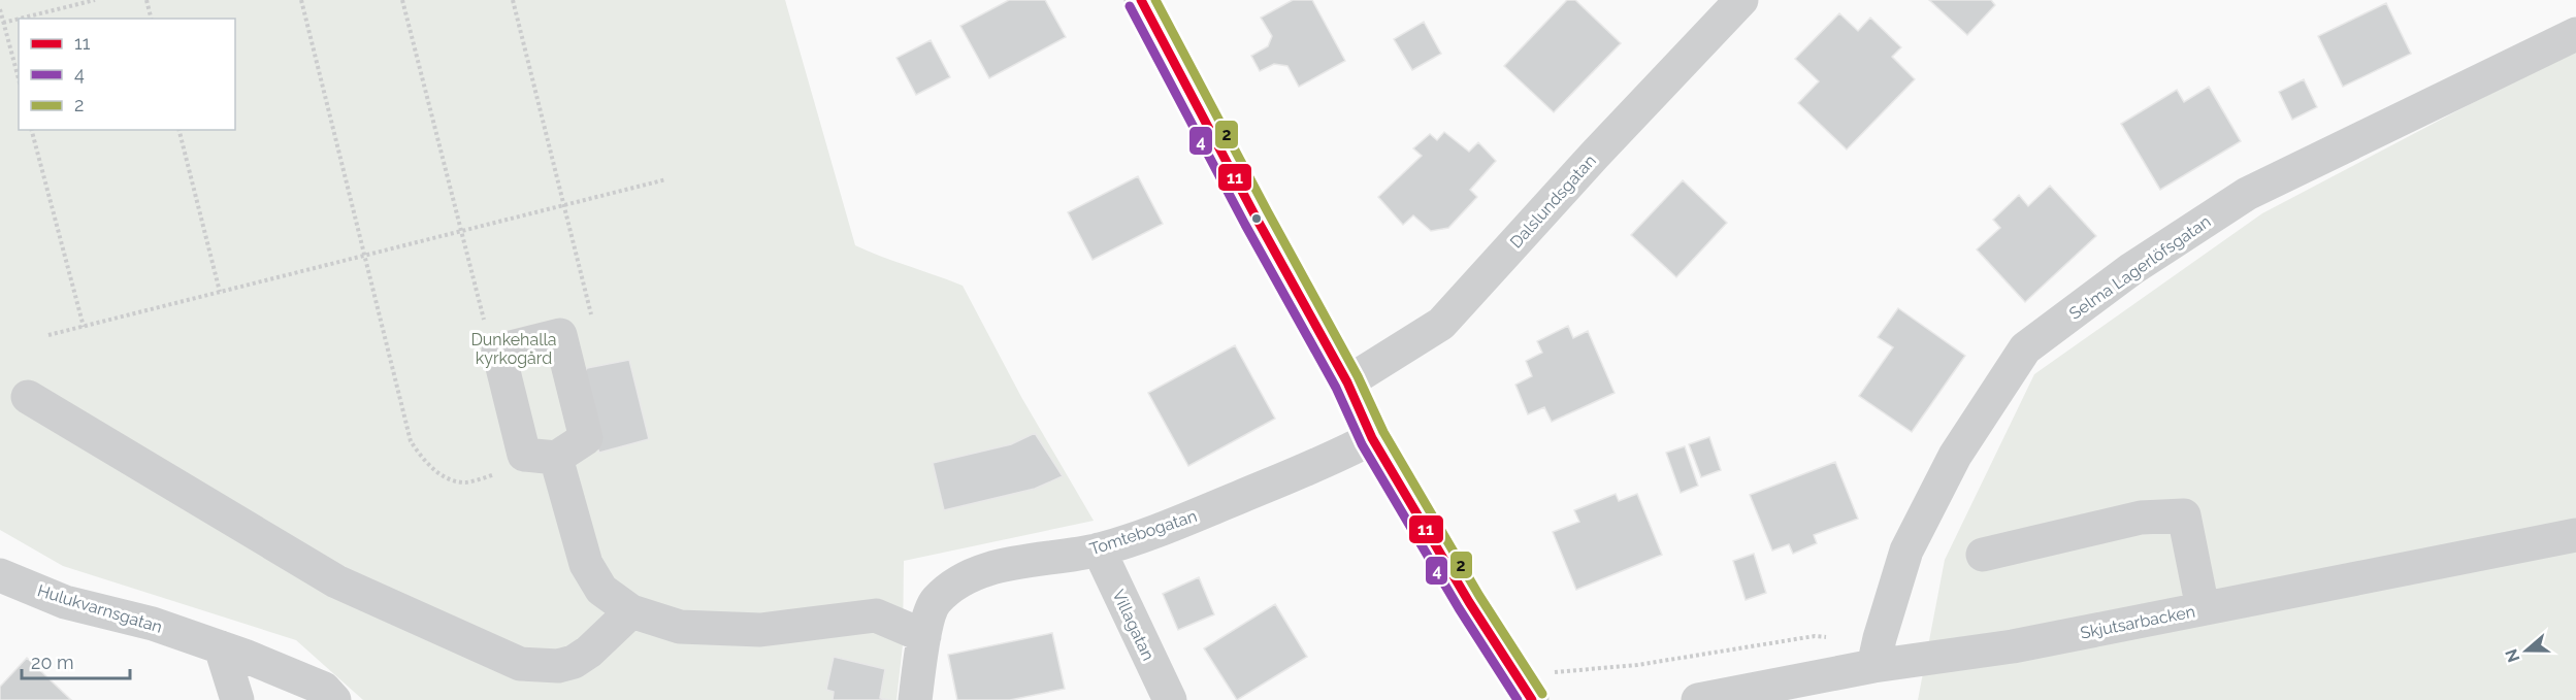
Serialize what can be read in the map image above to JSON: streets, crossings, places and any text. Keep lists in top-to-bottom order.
{
  "streets": {
    "street": [
      "Dalslundsgatan",
      "Selma Lagerlöfsgatan",
      "Tomtebogatan",
      "Hulukvarnsgatan",
      "Skjutsarbacken",
      "Villagatan"
    ]
  },
  "crossings": [
    ["Selma Lagerlöfsgatan", "Skjutsarbacken"],
    ["Tomtebogatan", "Villagatan"]
  ],
  "parks": ["Dunkehalla kyrkogård"],
  "lines": ["transit line 11", "transit line 2", "transit line 4"],
  "legend": ["11", "4", "2"],
  "scale_bar": "20 m",
  "north": "left"
}
